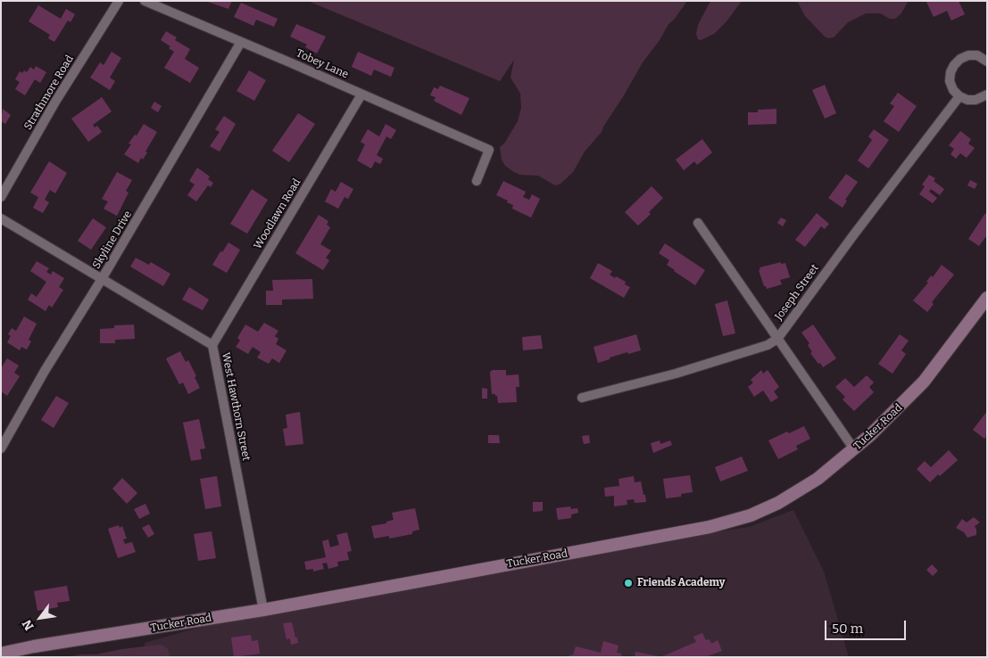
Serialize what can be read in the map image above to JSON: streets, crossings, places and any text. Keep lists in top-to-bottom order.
{
  "streets": {
    "main road": ["Tucker Road"],
    "street": [
      "Tobey Lane",
      "Strathmore Road",
      "Woodlawn Road",
      "Skyline Drive",
      "Joseph Street",
      "West Hawthorn Street"
    ]
  },
  "crossings": [
    ["Tobey Lane", "Woodlawn Road"],
    ["Tobey Lane", "Skyline Drive"],
    ["Woodlawn Road", "West Hawthorn Street"],
    ["Skyline Drive", "West Hawthorn Street"],
    ["West Hawthorn Street", "Tucker Road"]
  ],
  "places": ["Friends Academy"],
  "scale_bar": "50 m",
  "north": "bottom left"
}
